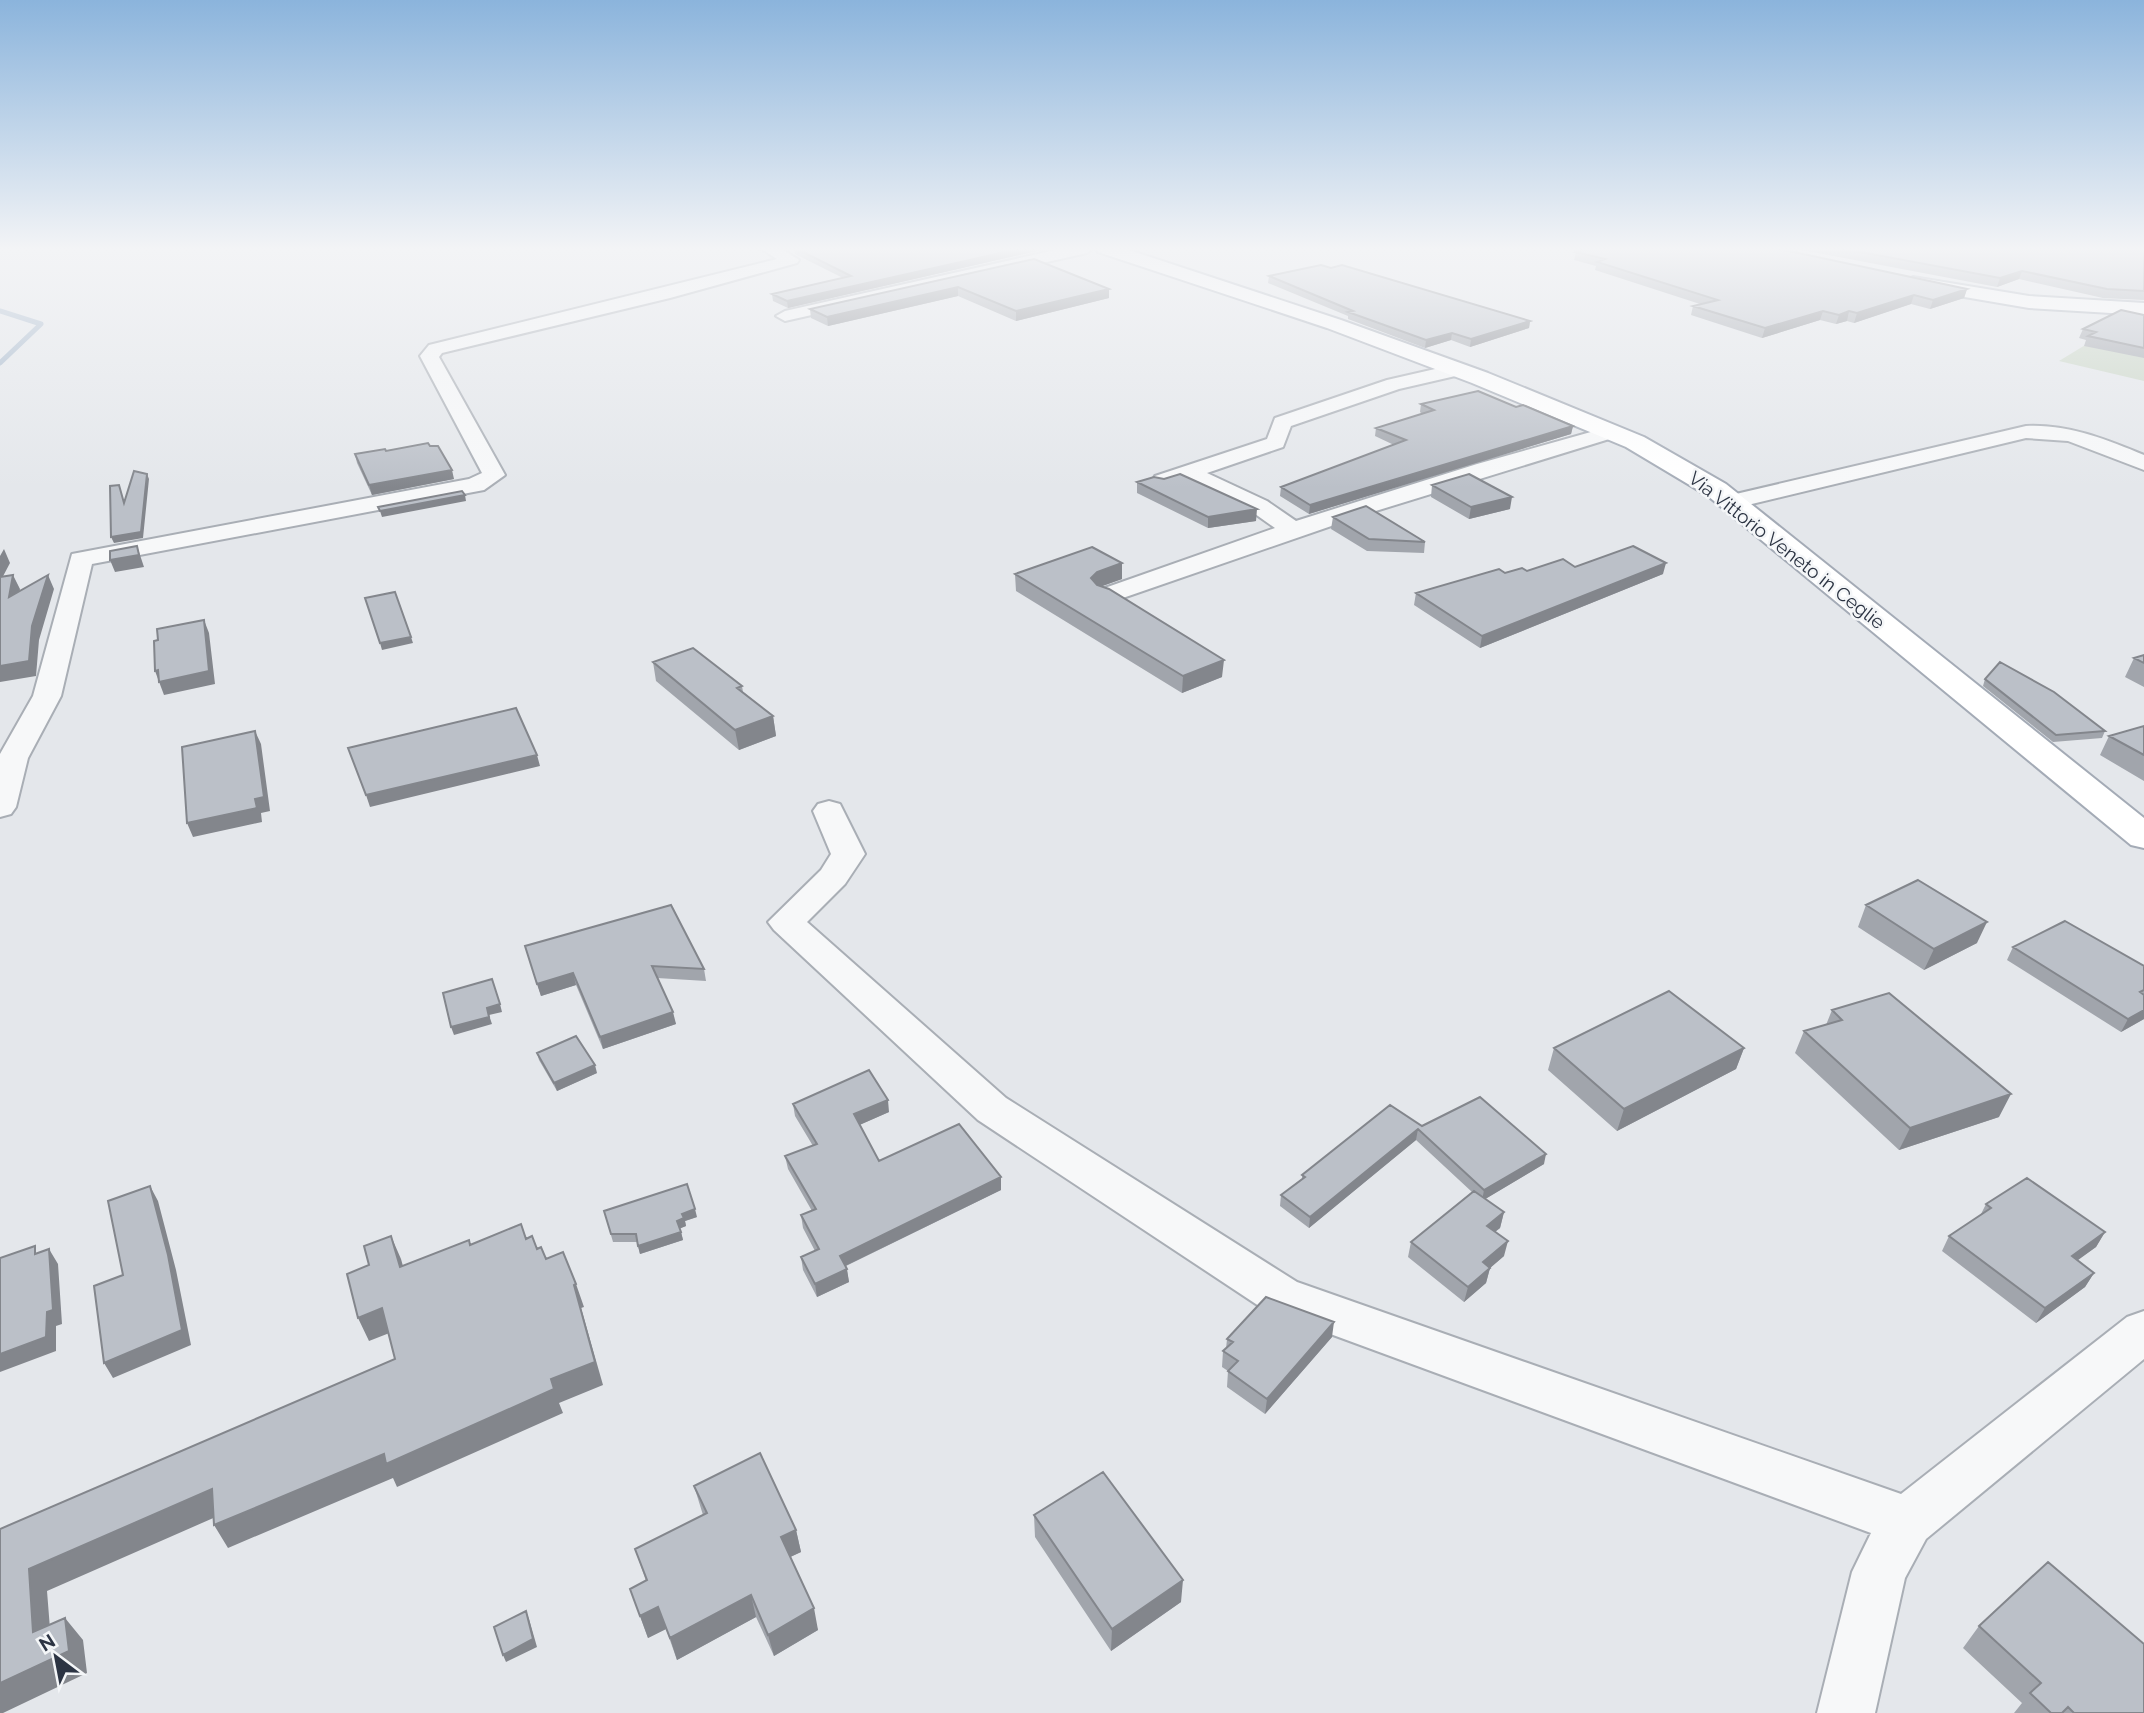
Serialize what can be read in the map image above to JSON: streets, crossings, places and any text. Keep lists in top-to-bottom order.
{
  "streets": {
    "main road": ["Via Vittorio Veneto in Ceglie"]
  },
  "north": "top left"
}
